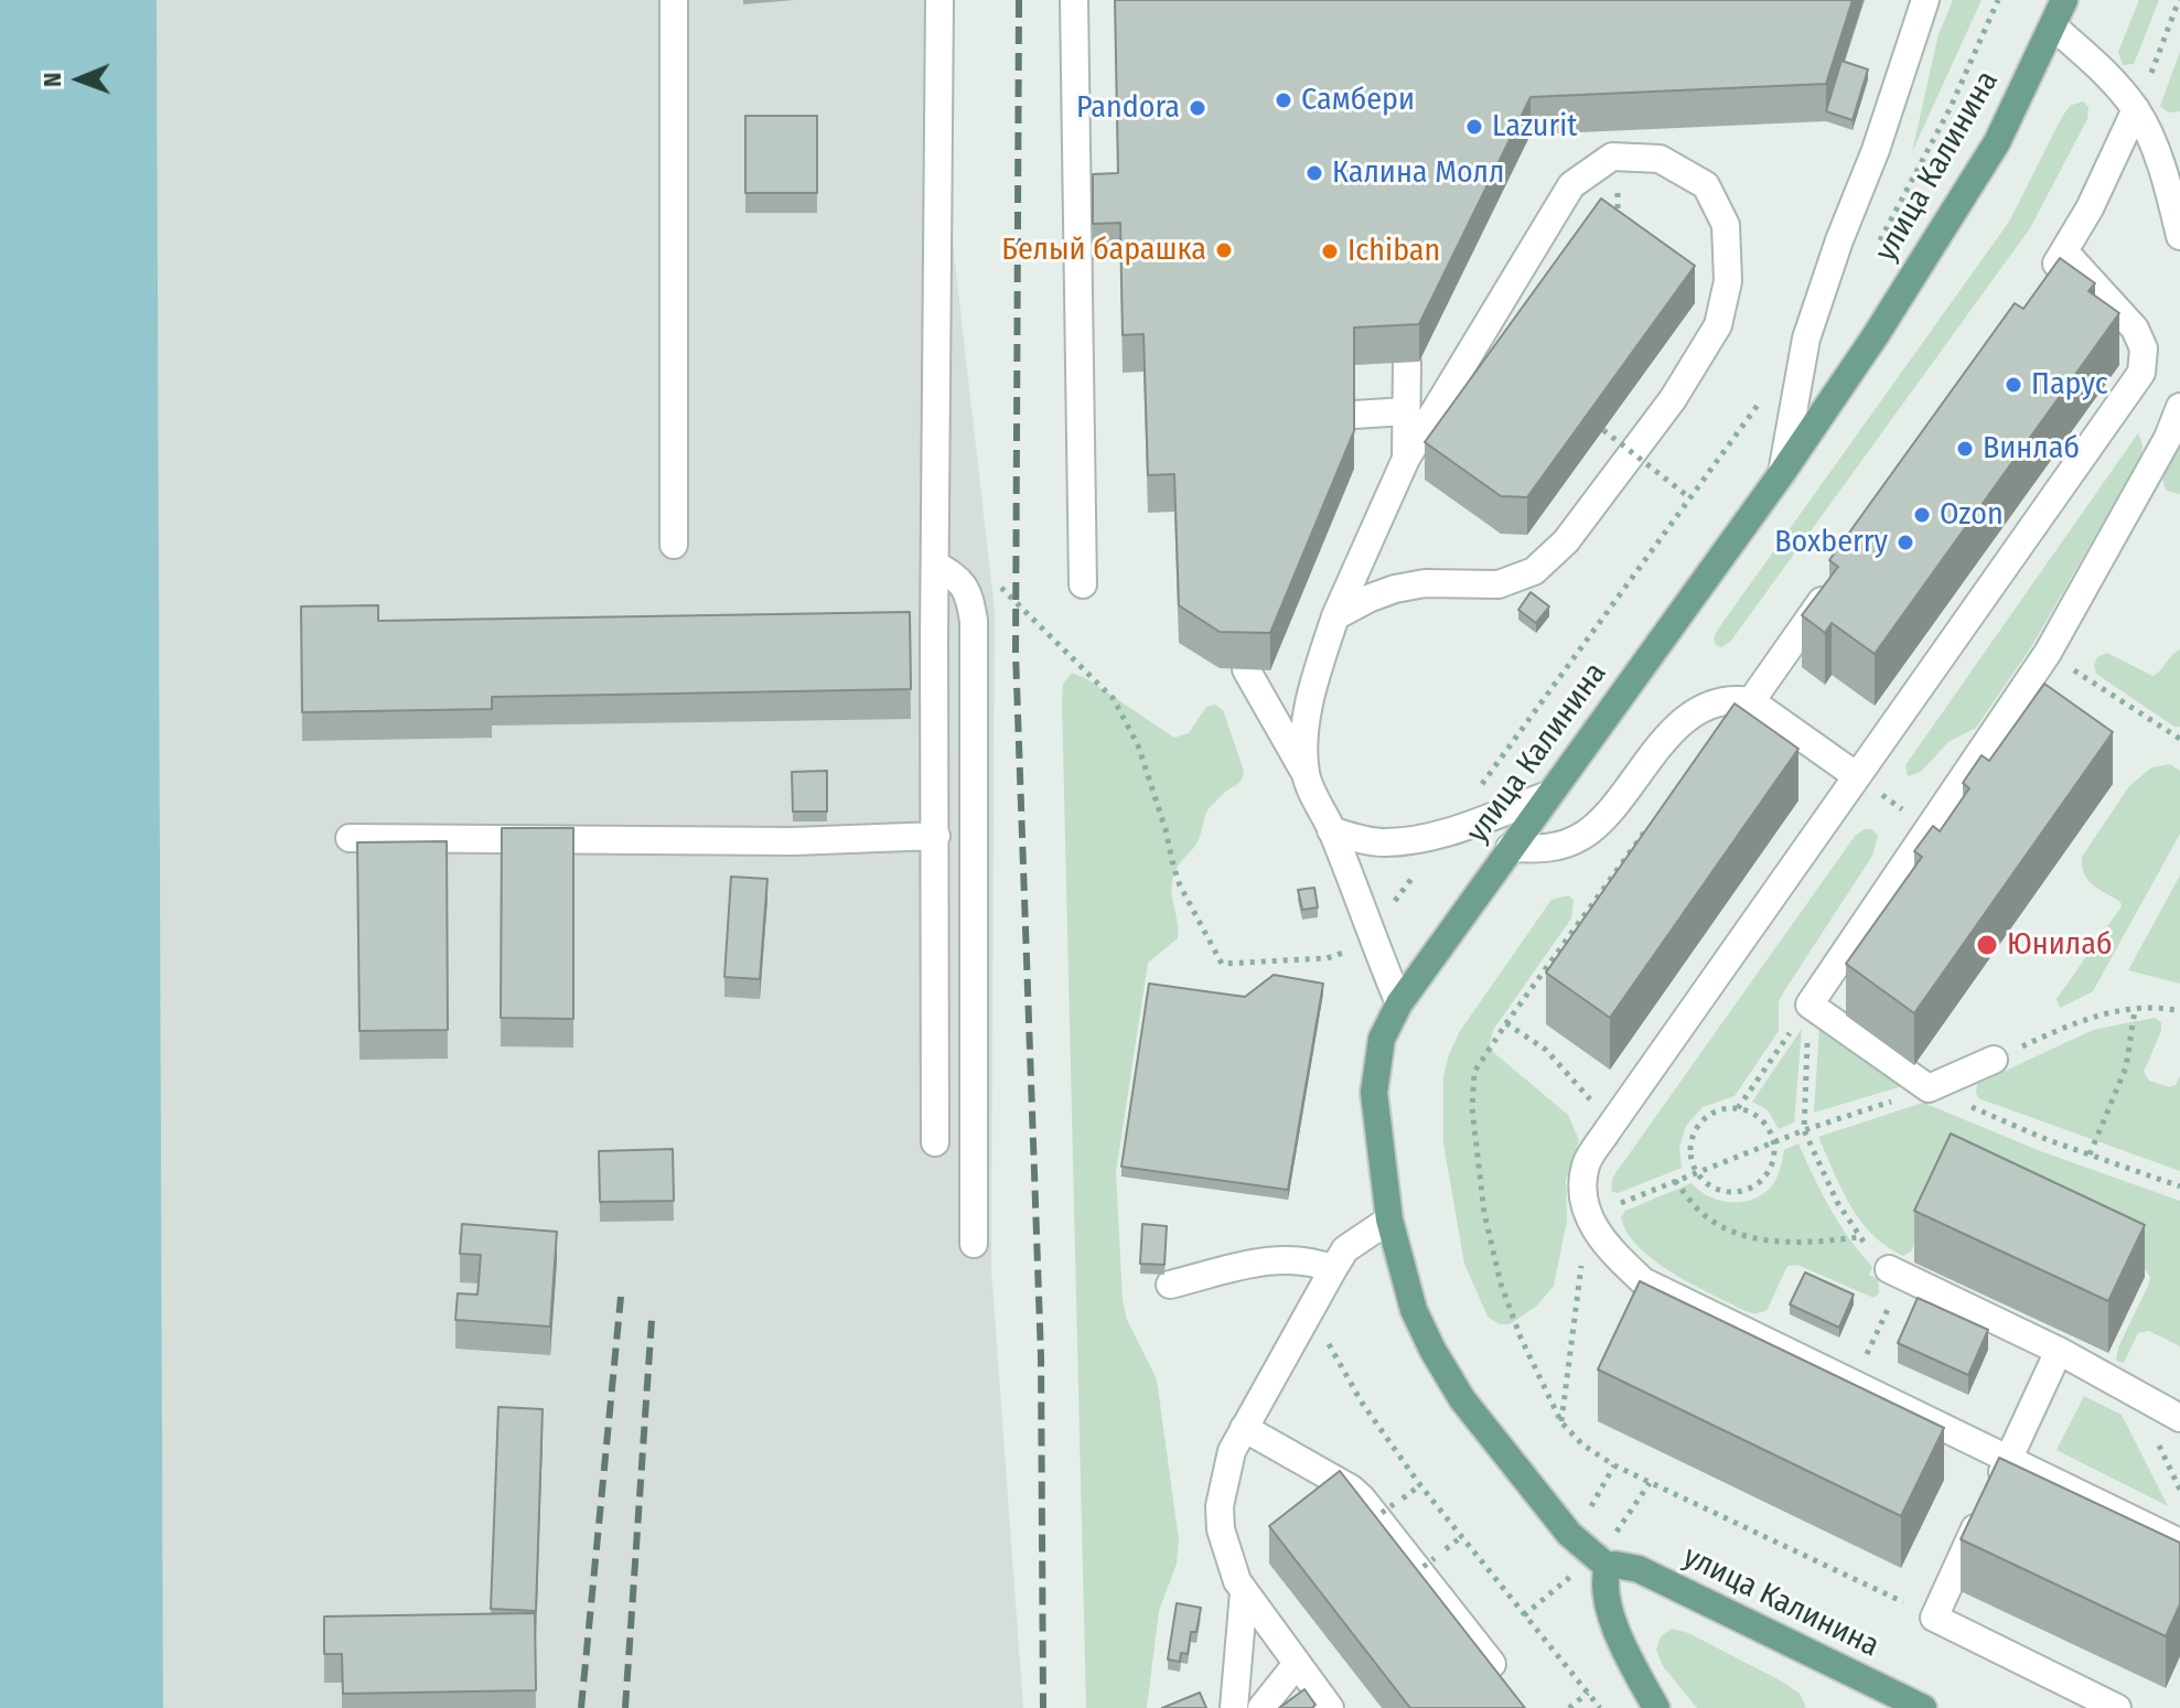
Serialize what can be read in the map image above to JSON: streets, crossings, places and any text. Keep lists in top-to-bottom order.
{
  "streets": {
    "main road": ["улица Калинина"]
  },
  "places": [
    "Самбери",
    "Pandora",
    "Lazurit",
    "Калина Молл",
    "Белый барашка",
    "Ichiban",
    "Парус",
    "Винлаб",
    "Ozon",
    "Boxberry",
    "Юнилаб"
  ],
  "north": "left"
}
